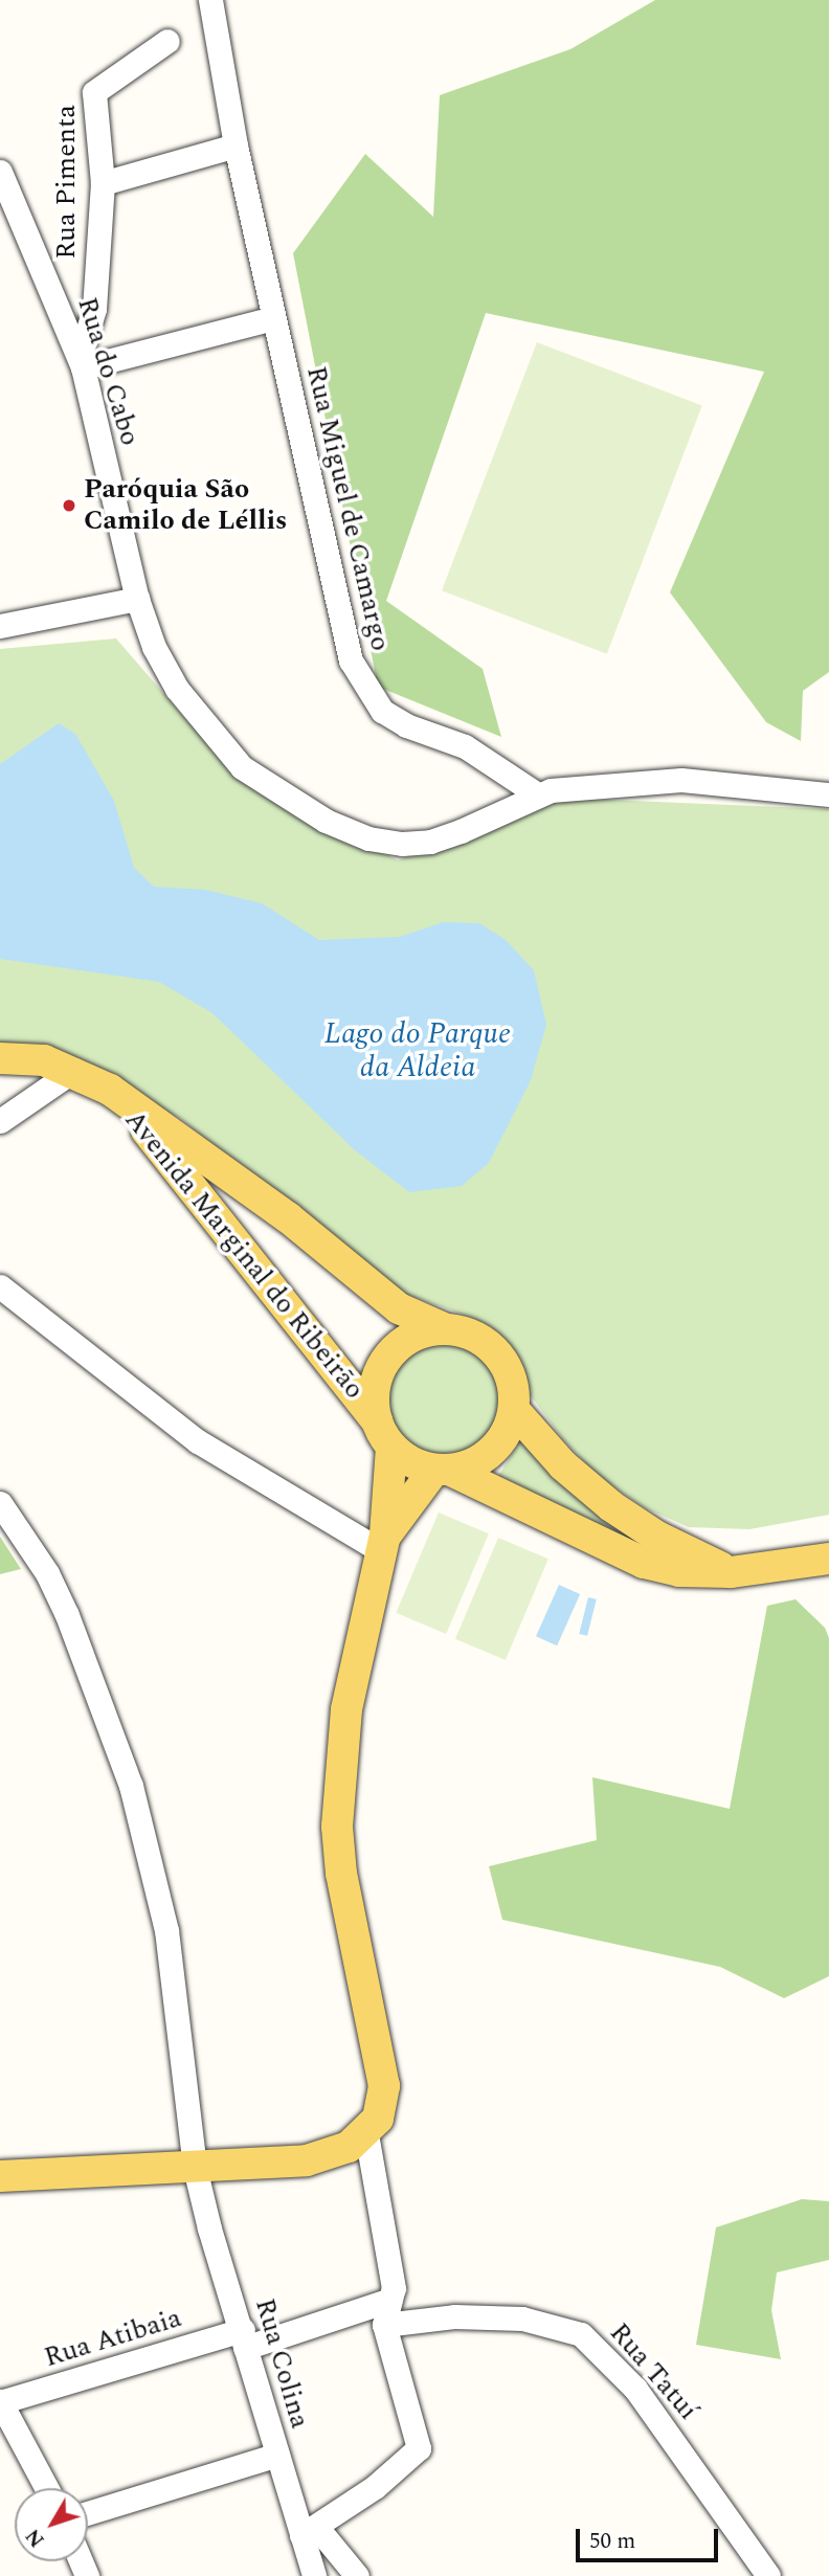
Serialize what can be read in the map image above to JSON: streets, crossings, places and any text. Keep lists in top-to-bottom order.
{
  "streets": {
    "main road": ["Avenida Marginal do Ribeirão"],
    "street": [
      "Rua Pimenta",
      "Rua do Cabo",
      "Rua Miguel de Camargo",
      "Rua Atibaia",
      "Rua Colina",
      "Rua Tatuí"
    ]
  },
  "crossings": [
    ["Rua Pimenta", "Rua do Cabo"],
    ["Rua do Cabo", "Rua Miguel de Camargo"],
    ["Rua Atibaia", "Rua Colina"]
  ],
  "water": ["Lago do Parque da Aldeia"],
  "places": ["Paróquia São Camilo de Léllis"],
  "scale_bar": "50 m",
  "north": "bottom left"
}
